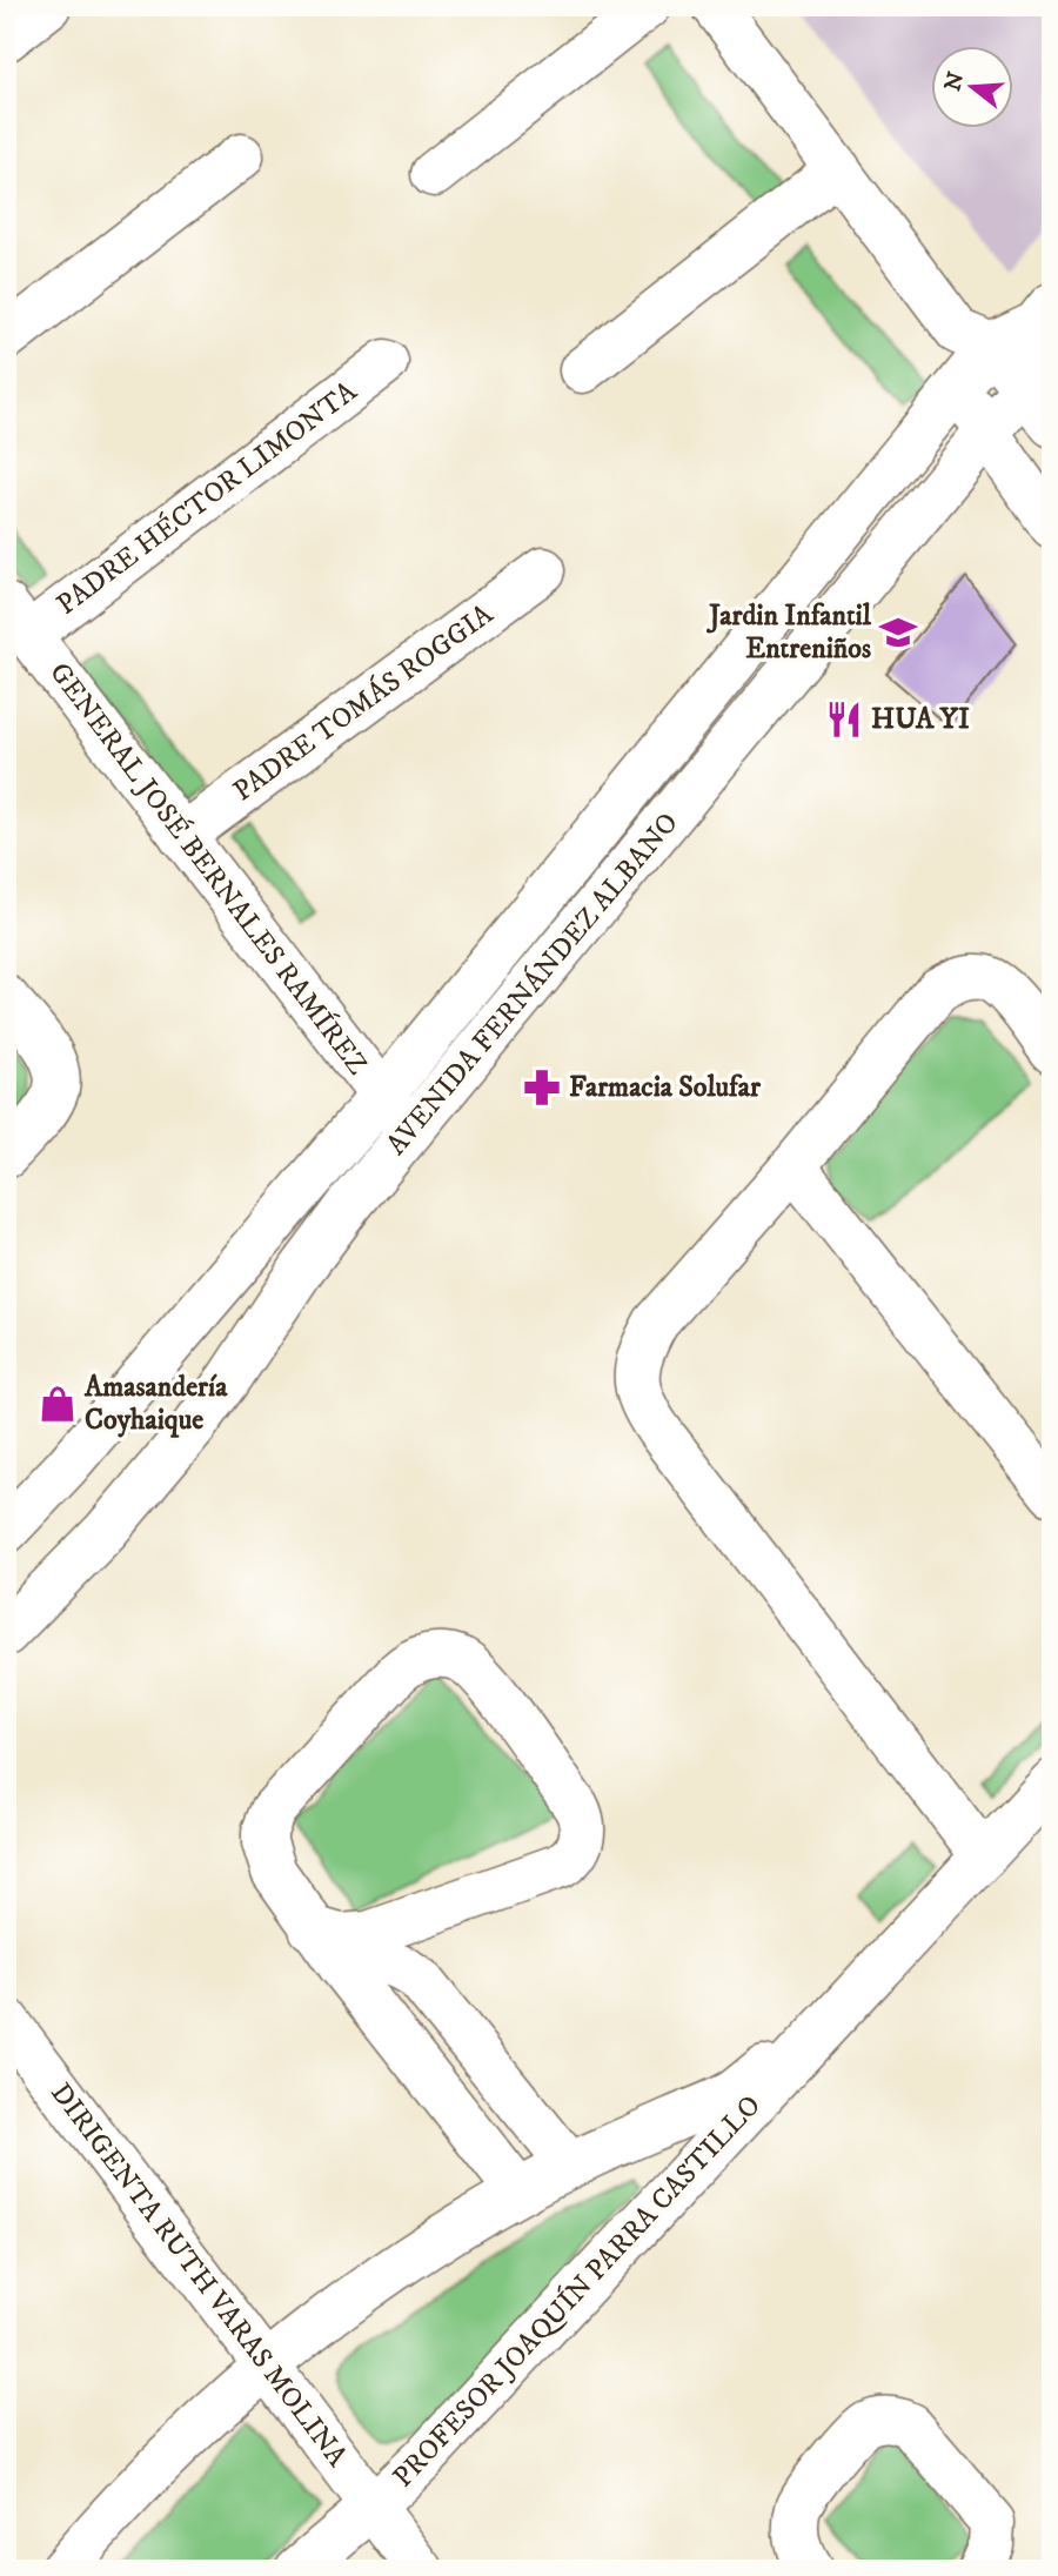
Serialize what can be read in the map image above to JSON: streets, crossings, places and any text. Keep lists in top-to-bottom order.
{
  "streets": {
    "street": [
      "PADRE HÉCTOR LIMONTA",
      "PADRE TOMÁS ROGGIA",
      "GENERAL JOSÉ BERNALES RAMÍREZ",
      "AVENIDA FERNÁNDEZ ALBANO",
      "DIRIGENTA RUTH VARAS MOLINA",
      "PROFESOR JOAQUÍN PARRA CASTILLO"
    ]
  },
  "crossings": [
    ["PADRE HÉCTOR LIMONTA", "GENERAL JOSÉ BERNALES RAMÍREZ"],
    ["PADRE TOMÁS ROGGIA", "GENERAL JOSÉ BERNALES RAMÍREZ"],
    ["GENERAL JOSÉ BERNALES RAMÍREZ", "AVENIDA FERNÁNDEZ ALBANO"],
    ["DIRIGENTA RUTH VARAS MOLINA", "PROFESOR JOAQUÍN PARRA CASTILLO"]
  ],
  "places": {
    "school or university": ["Jardin Infantil Entreniños"],
    "restaurant": ["HUA YI"],
    "pharmacy": ["Farmacia Solufar"],
    "shop": ["Amasandería Coyhaique"]
  },
  "north": "left"
}
